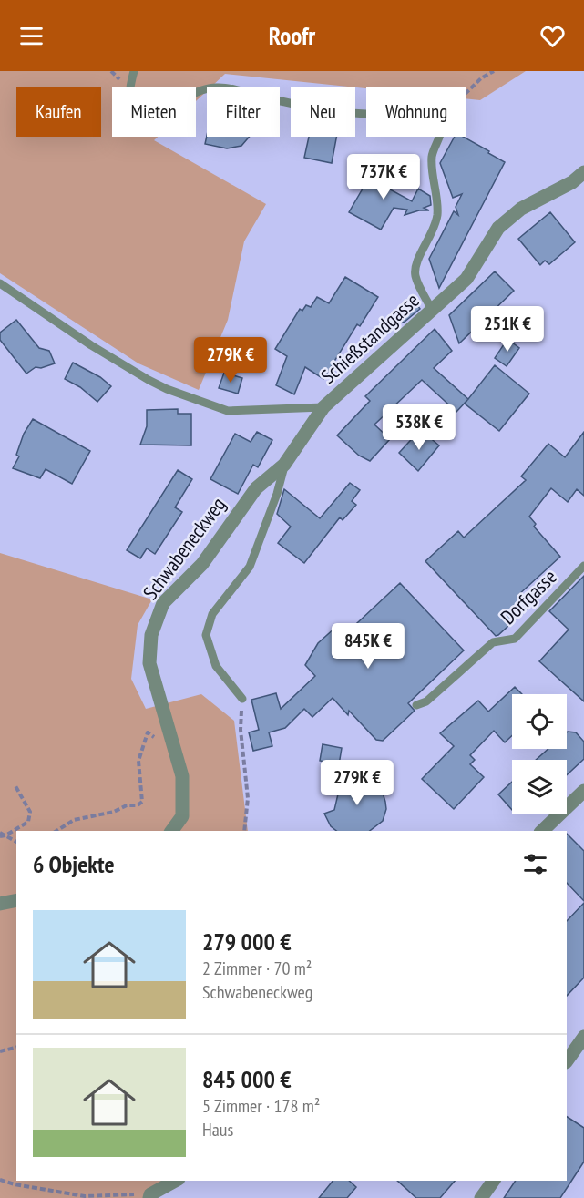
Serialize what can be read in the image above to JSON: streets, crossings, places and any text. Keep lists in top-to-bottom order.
{
  "streets": {
    "street": ["Schießstandgasse", "Schwabeneckweg"],
    "lane": ["Dorfgasse"]
  },
  "crossings": [
    ["Schießstandgasse", "Schwabeneckweg"]
  ],
  "page": {
    "header": "Roofr",
    "chip": [
      "Kaufen",
      "Mieten",
      "Filter",
      "Neu",
      "Wohnung"
    ],
    "price": [
      "737K €",
      "251K €",
      "279K €",
      "538K €",
      "845K €",
      "279K €"
    ],
    "heading": "6 Objekte",
    "list": [
      {
        "name": "279 000 €",
        "note": "2 Zimmer · 70 m² · Schwabeneckweg"
      },
      {
        "name": "845 000 €",
        "note": "5 Zimmer · 178 m² · Haus"
      }
    ]
  }
}
